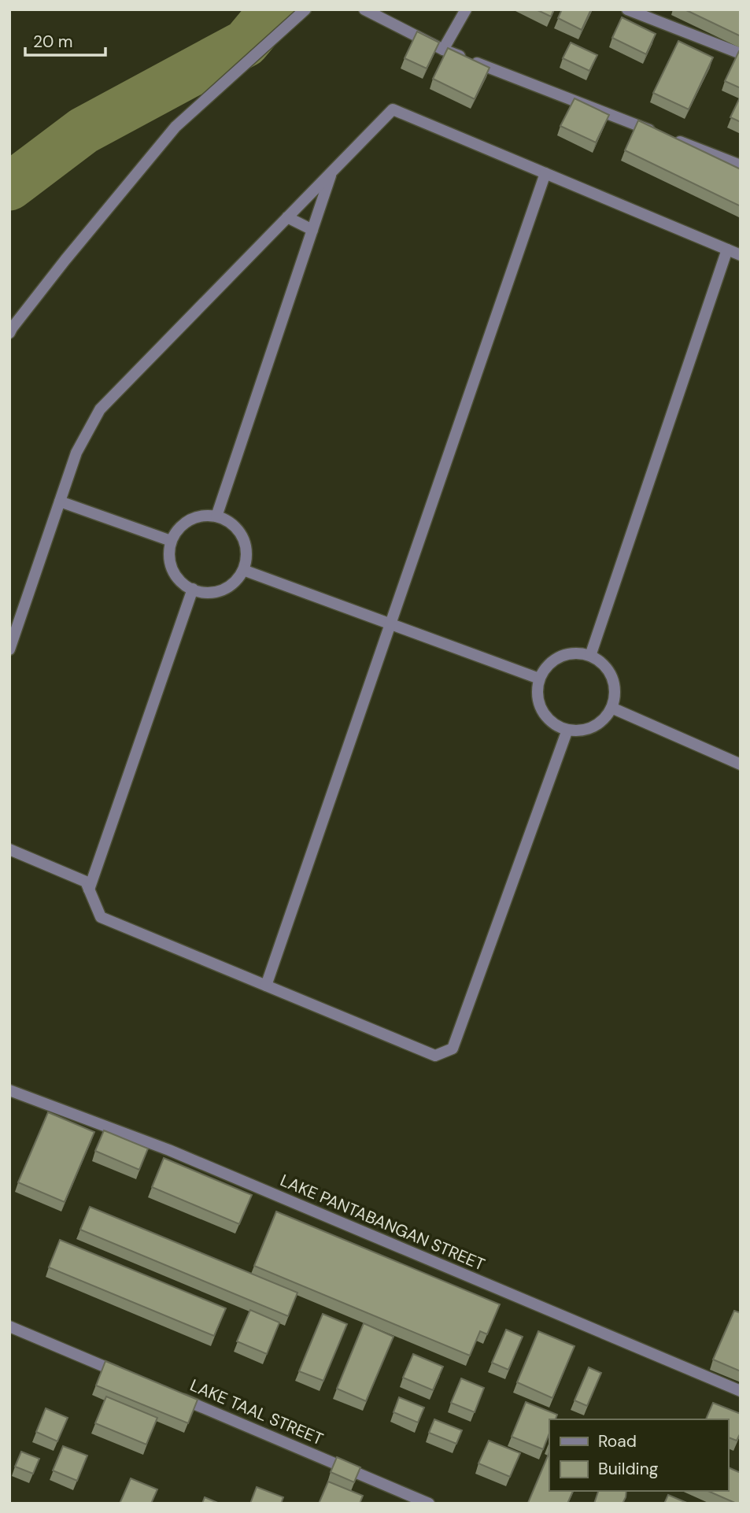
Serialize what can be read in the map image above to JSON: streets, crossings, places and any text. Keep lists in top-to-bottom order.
{
  "streets": {
    "street": ["LAKE PANTABANGAN STREET", "LAKE TAAL STREET"]
  },
  "legend": ["Road", "Building"],
  "scale_bar": "20 m"
}
